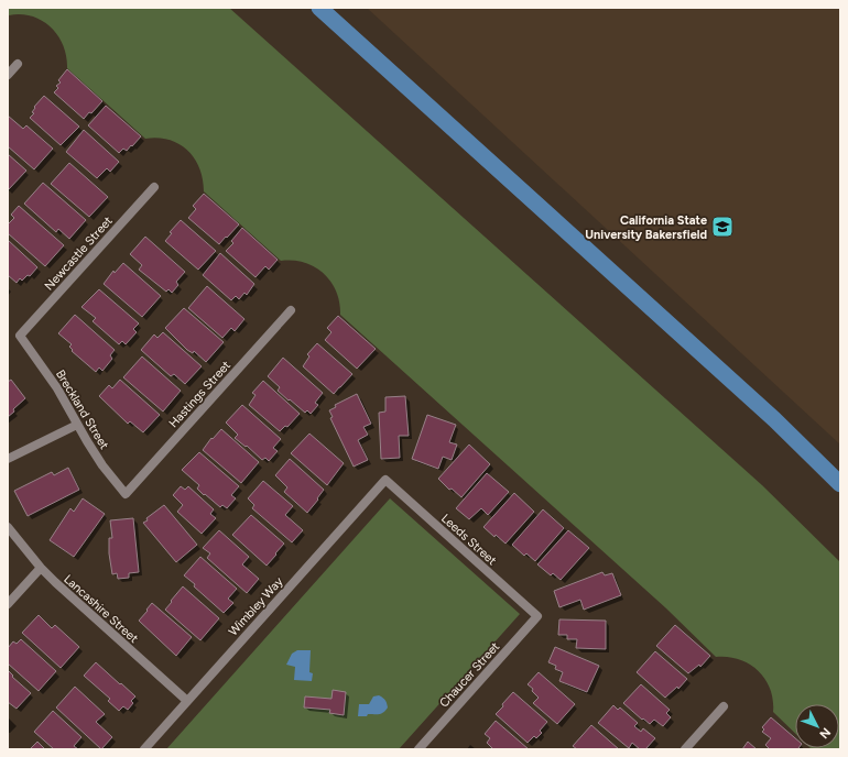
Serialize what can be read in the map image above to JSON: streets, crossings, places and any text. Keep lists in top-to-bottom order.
{
  "streets": {
    "street": [
      "Newcastle Street",
      "Hastings Street",
      "Breckland Street",
      "Leeds Street",
      "Wimbley Way",
      "Lancashire Street",
      "Chaucer Street"
    ]
  },
  "crossings": [
    ["Newcastle Street", "Breckland Street"],
    ["Hastings Street", "Breckland Street"],
    ["Leeds Street", "Wimbley Way"],
    ["Leeds Street", "Chaucer Street"],
    ["Wimbley Way", "Lancashire Street"]
  ],
  "places": {
    "school or university": ["California State University Bakersfield"]
  },
  "north": "bottom right"
}
